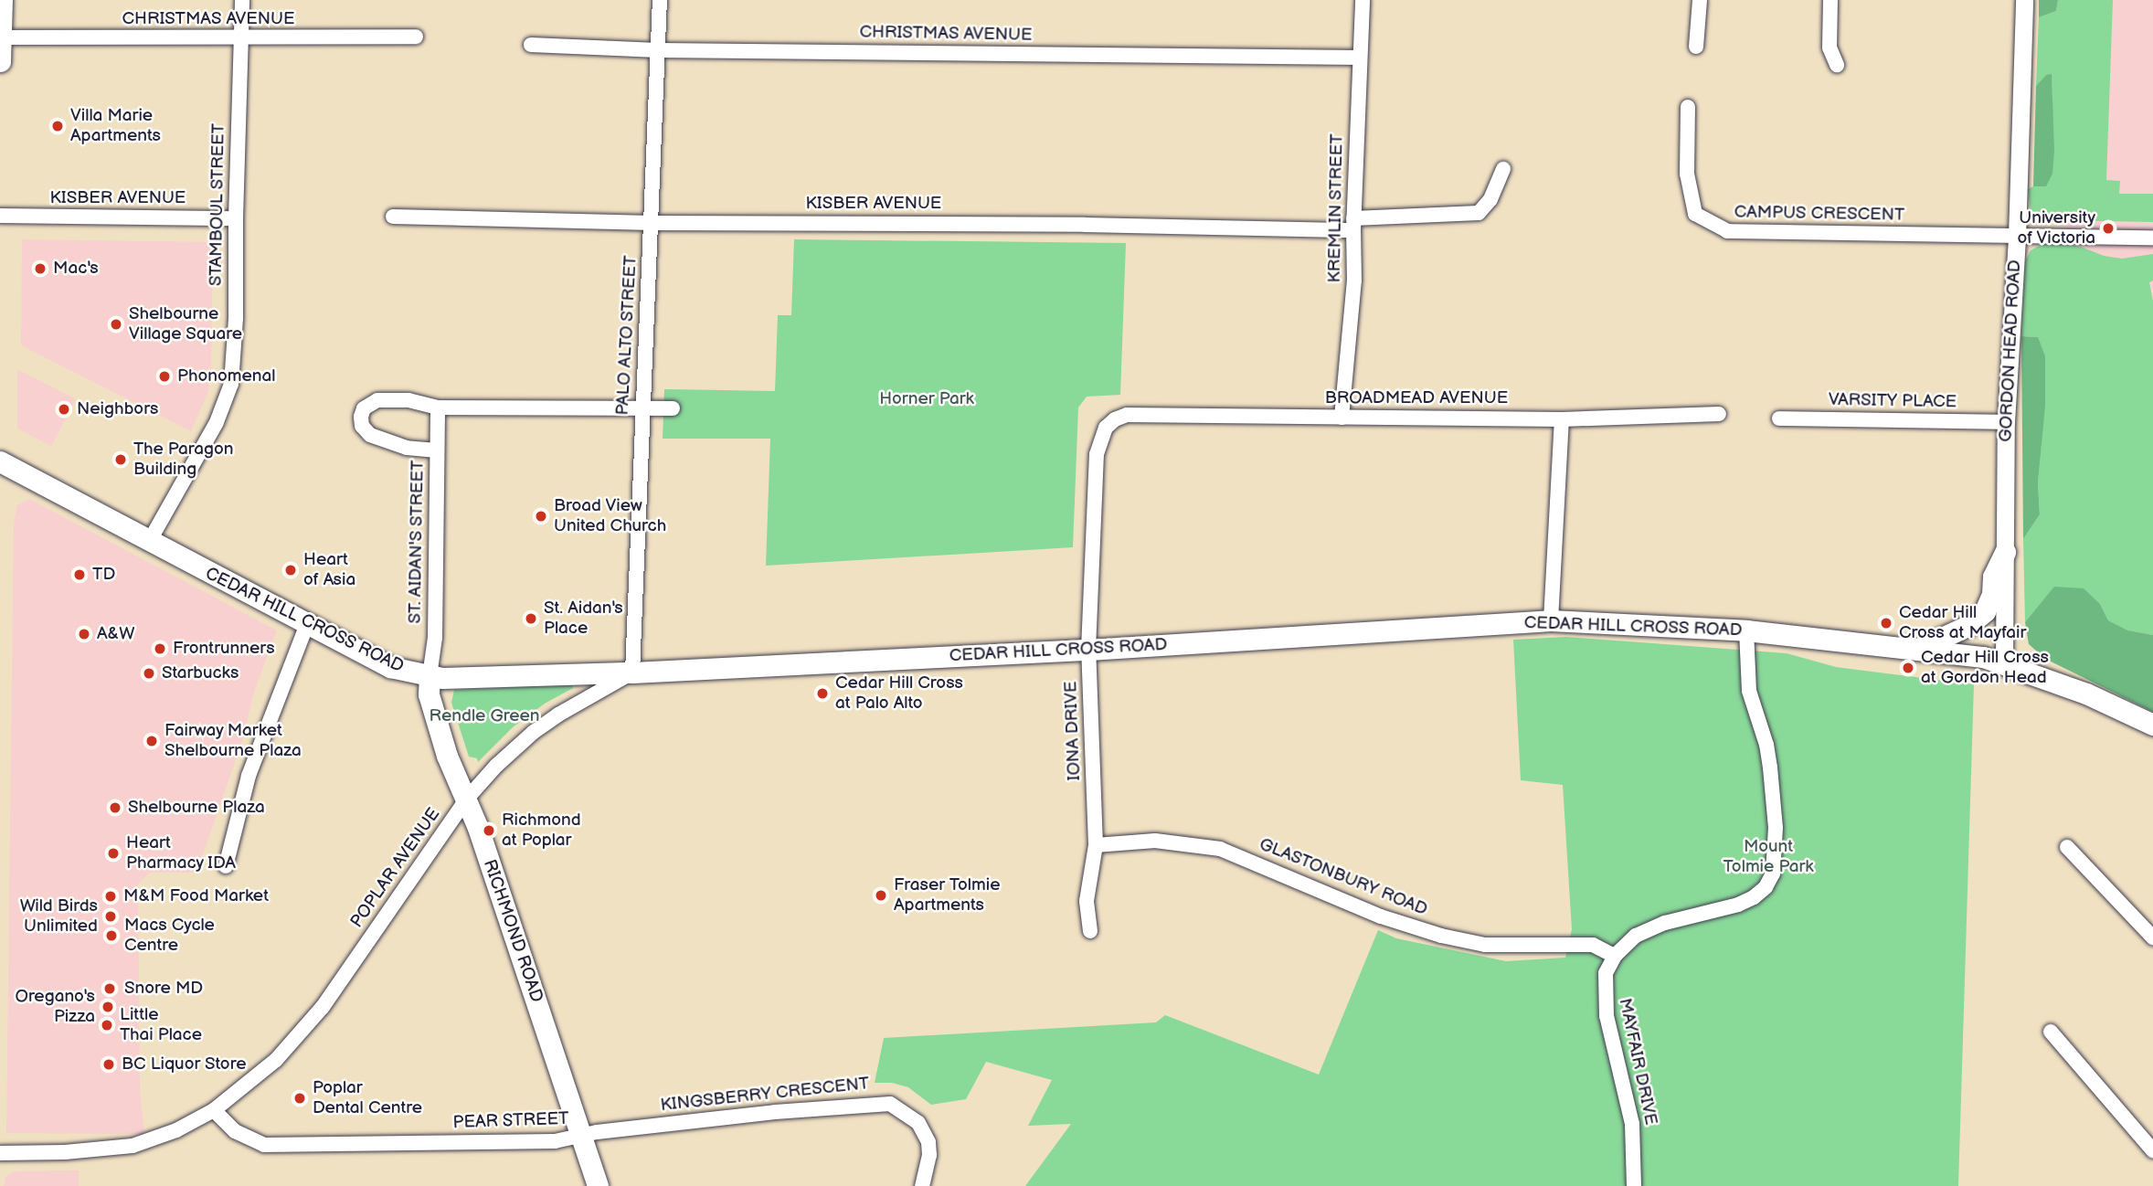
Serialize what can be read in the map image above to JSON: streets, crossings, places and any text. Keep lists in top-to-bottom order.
{
  "streets": {
    "main road": ["CEDAR HILL CROSS ROAD", "RICHMOND ROAD"],
    "street": [
      "CHRISTMAS AVENUE",
      "KISBER AVENUE",
      "STAMBOUL STREET",
      "KREMLIN STREET",
      "CAMPUS CRESCENT",
      "PALO ALTO STREET",
      "GORDON HEAD ROAD",
      "BROADMEAD AVENUE",
      "VARSITY PLACE",
      "ST. AIDAN'S STREET",
      "IONA DRIVE",
      "POPLAR AVENUE",
      "GLASTONBURY ROAD",
      "MAYFAIR DRIVE",
      "KINGSBERRY CRESCENT",
      "PEAR STREET"
    ]
  },
  "crossings": [
    ["CHRISTMAS AVENUE", "STAMBOUL STREET"],
    ["CHRISTMAS AVENUE", "KREMLIN STREET"],
    ["CHRISTMAS AVENUE", "PALO ALTO STREET"],
    ["KISBER AVENUE", "STAMBOUL STREET"],
    ["KISBER AVENUE", "KREMLIN STREET"],
    ["KISBER AVENUE", "PALO ALTO STREET"],
    ["STAMBOUL STREET", "CEDAR HILL CROSS ROAD"],
    ["KREMLIN STREET", "BROADMEAD AVENUE"],
    ["CAMPUS CRESCENT", "GORDON HEAD ROAD"],
    ["PALO ALTO STREET", "CEDAR HILL CROSS ROAD"],
    ["PALO ALTO STREET", "POPLAR AVENUE"],
    ["GORDON HEAD ROAD", "VARSITY PLACE"],
    ["GORDON HEAD ROAD", "CEDAR HILL CROSS ROAD"],
    ["BROADMEAD AVENUE", "IONA DRIVE"],
    ["ST. AIDAN'S STREET", "CEDAR HILL CROSS ROAD"],
    ["ST. AIDAN'S STREET", "RICHMOND ROAD"],
    ["CEDAR HILL CROSS ROAD", "IONA DRIVE"],
    ["CEDAR HILL CROSS ROAD", "POPLAR AVENUE"],
    ["CEDAR HILL CROSS ROAD", "RICHMOND ROAD"],
    ["CEDAR HILL CROSS ROAD", "MAYFAIR DRIVE"],
    ["IONA DRIVE", "GLASTONBURY ROAD"],
    ["POPLAR AVENUE", "RICHMOND ROAD"],
    ["POPLAR AVENUE", "PEAR STREET"],
    ["GLASTONBURY ROAD", "MAYFAIR DRIVE"],
    ["RICHMOND ROAD", "KINGSBERRY CRESCENT"],
    ["RICHMOND ROAD", "PEAR STREET"],
    ["KINGSBERRY CRESCENT", "PEAR STREET"]
  ],
  "parks": ["Horner Park", "Rendle Green", "Mount Tolmie Park"],
  "places": [
    "Villa Marie Apartments",
    "University of Victoria",
    "Mac's",
    "Shelbourne Village Square",
    "Phonomenal",
    "Neighbors",
    "The Paragon Building",
    "Broad View United Church",
    "Heart of Asia",
    "TD",
    "St. Aidan's Place",
    "Cedar Hill Cross at Mayfair",
    "A&W",
    "Frontrunners",
    "Cedar Hill Cross at Gordon Head",
    "Starbucks",
    "Cedar Hill Cross at Palo Alto",
    "Fairway Market Shelbourne Plaza",
    "Shelbourne Plaza",
    "Richmond at Poplar",
    "Heart Pharmacy IDA",
    "Fraser Tolmie Apartments",
    "M&M Food Market",
    "Wild Birds Unlimited",
    "Macs Cycle Centre",
    "Snore MD",
    "Oregano's Pizza",
    "Little Thai Place",
    "BC Liquor Store",
    "Poplar Dental Centre"
  ]
}
